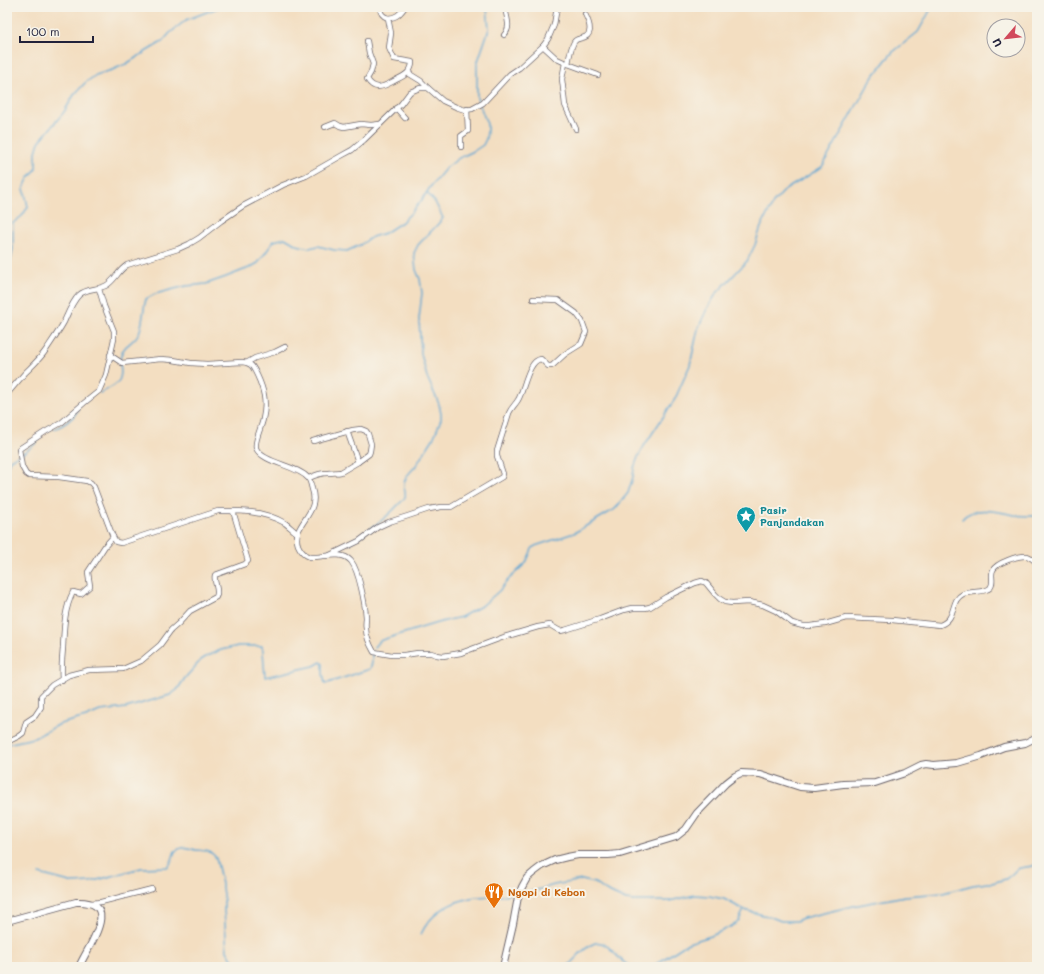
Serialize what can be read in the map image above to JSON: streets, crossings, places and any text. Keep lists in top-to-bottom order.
{
  "places": {
    "place": ["Pasir Panjandakan"],
    "restaurant": ["Ngopi di Kebon"]
  },
  "scale_bar": "100 m",
  "north": "bottom left"
}
